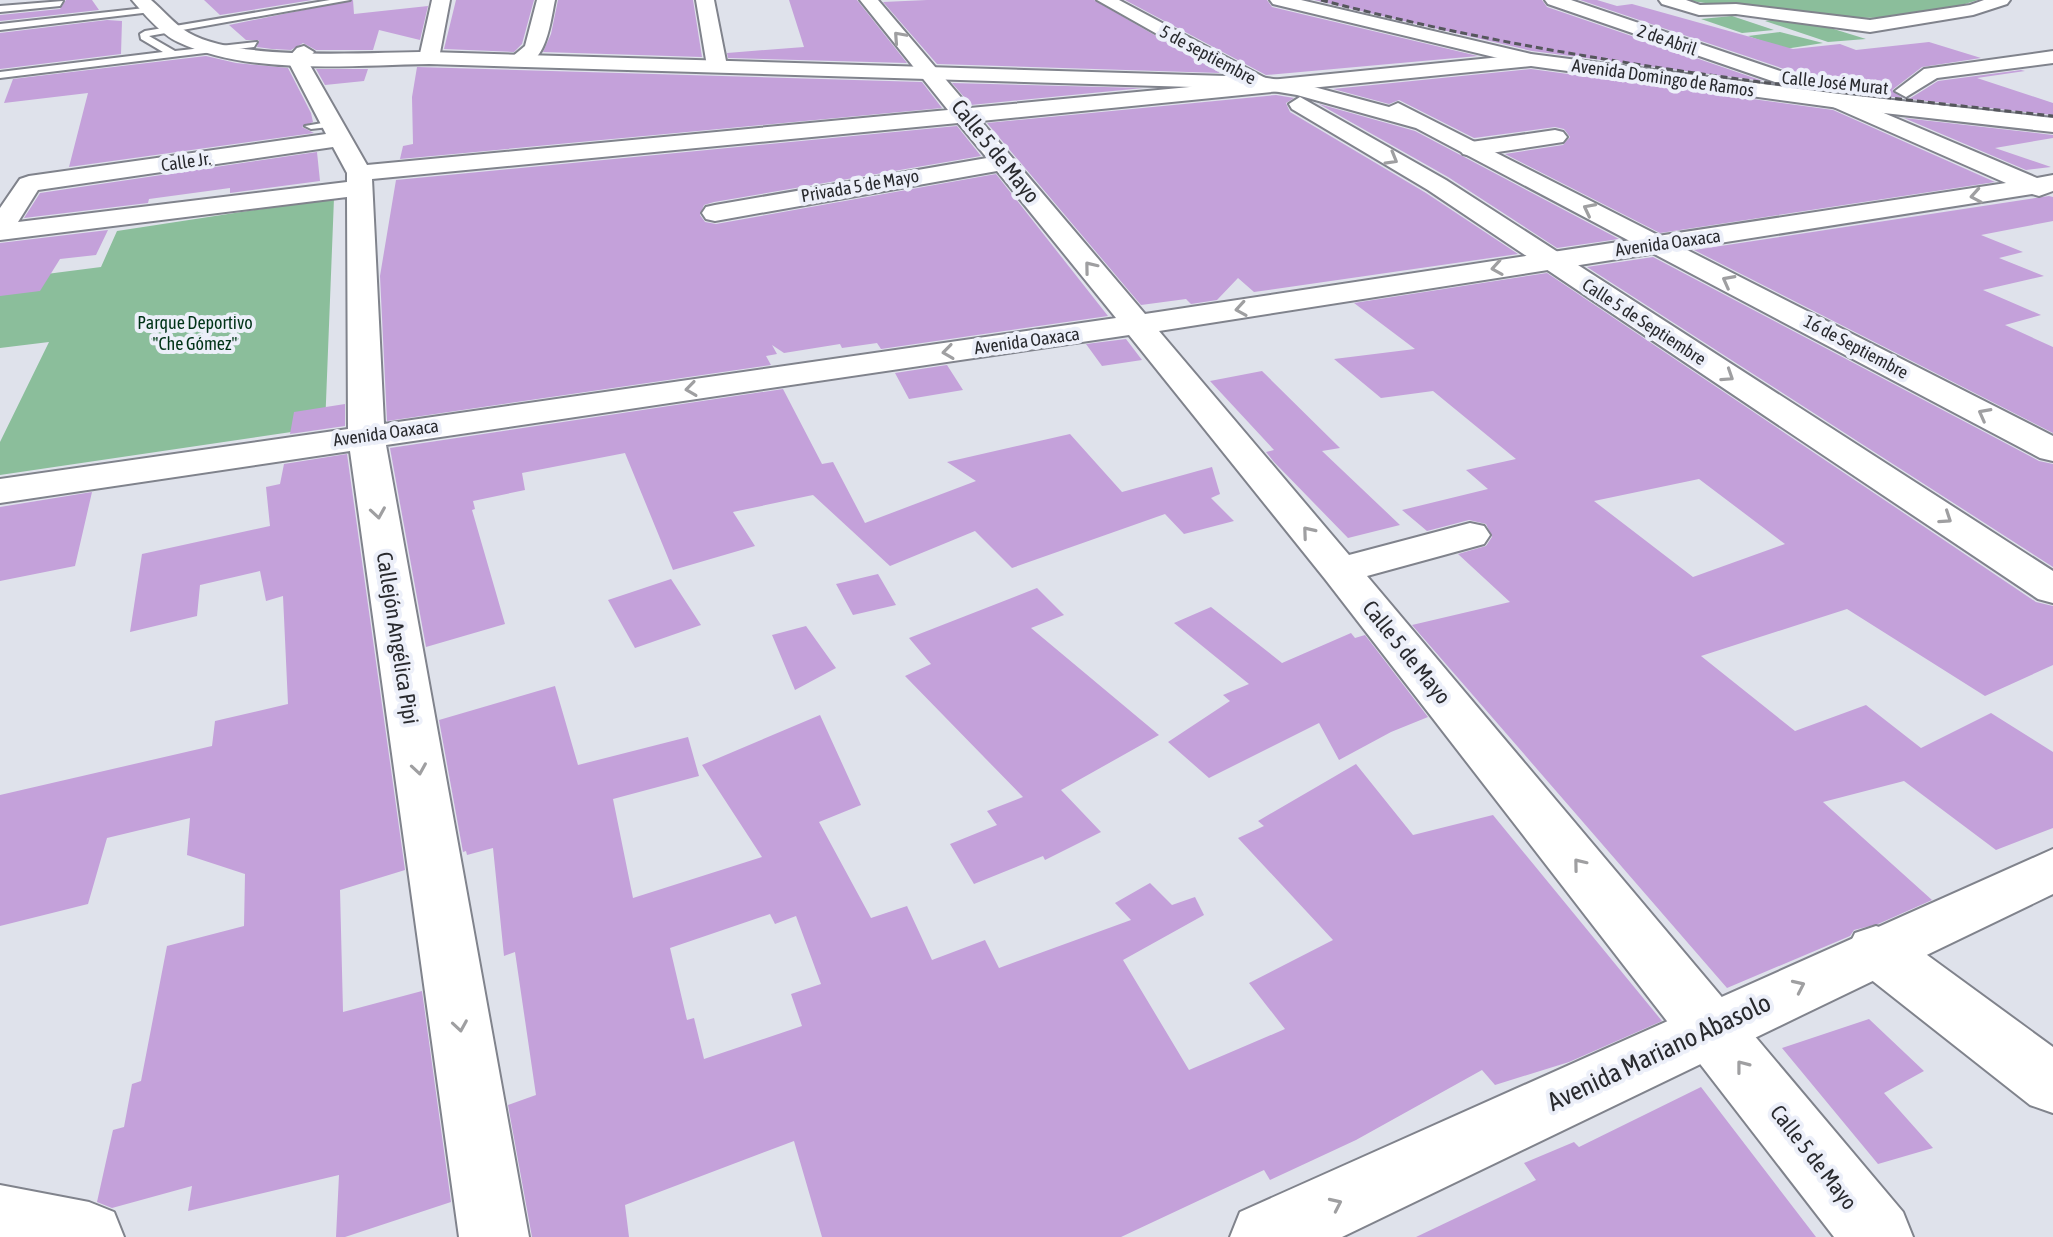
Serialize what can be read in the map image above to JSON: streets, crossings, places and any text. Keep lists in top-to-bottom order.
{
  "streets": {
    "street": [
      "2 de Abril",
      "5 de septiembre",
      "Avenida Domingo de Ramos",
      "Calle José Murat",
      "Calle 5 de Mayo",
      "Calle Jr.",
      "Privada 5 de Mayo",
      "Avenida Oaxaca",
      "Calle 5 de Septiembre",
      "16 de Septiembre",
      "Callejón Angélica Pipi",
      "Avenida Mariano Abasolo"
    ]
  },
  "crossings": [
    ["2 de Abril", "Calle José Murat"],
    ["5 de septiembre", "Calle 5 de Septiembre"],
    ["Avenida Domingo de Ramos", "Calle José Murat"],
    ["Calle 5 de Mayo", "Privada 5 de Mayo"],
    ["Calle 5 de Mayo", "Avenida Oaxaca"],
    ["Calle 5 de Mayo", "Calle 5 de Septiembre"],
    ["Calle 5 de Mayo", "Avenida Mariano Abasolo"],
    ["Calle Jr.", "Callejón Angélica Pipi"],
    ["Avenida Oaxaca", "Calle 5 de Septiembre"],
    ["Avenida Oaxaca", "16 de Septiembre"],
    ["Avenida Oaxaca", "Callejón Angélica Pipi"],
    ["Calle 5 de Septiembre", "Callejón Angélica Pipi"]
  ],
  "one_way": ["Calle 5 de Mayo", "Callejón Angélica Pipi", "Avenida Mariano Abasolo"],
  "parks": ["Parque Deportivo \"Che Gómez\""]
}
